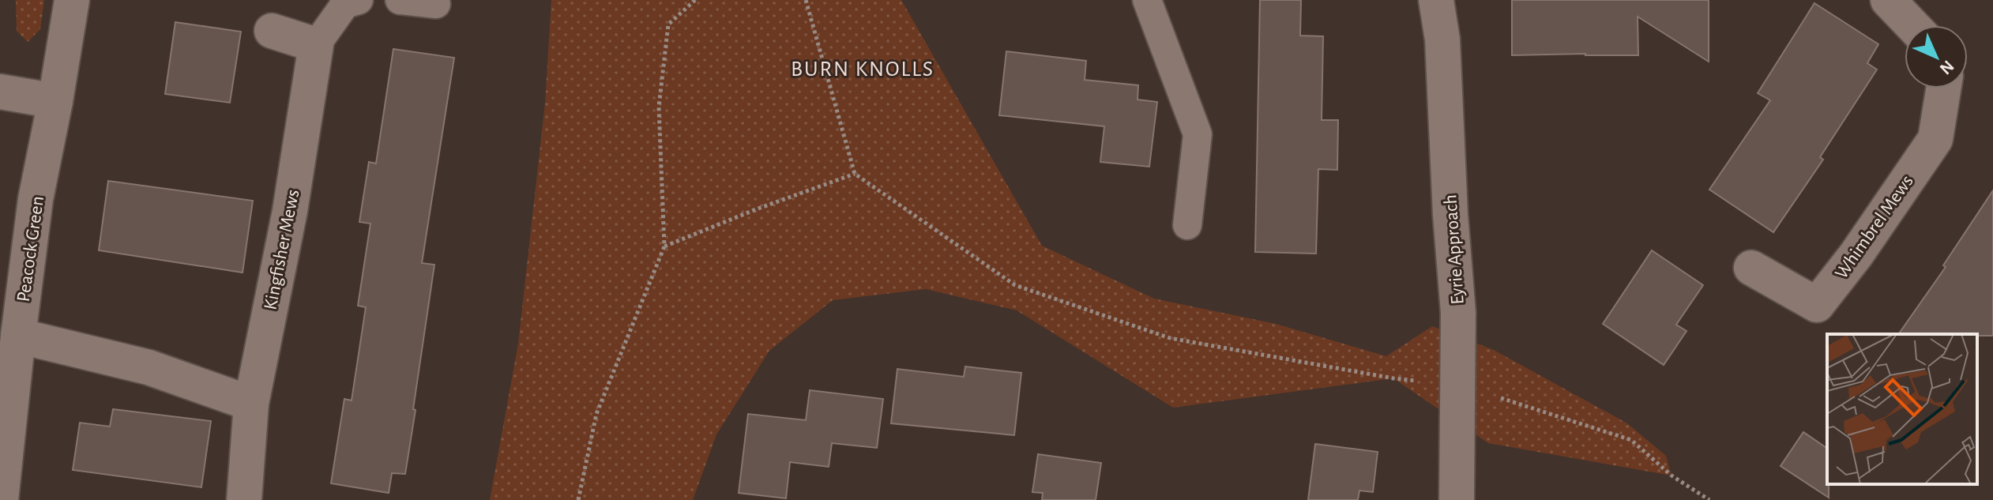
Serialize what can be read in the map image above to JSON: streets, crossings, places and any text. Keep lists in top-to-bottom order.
{
  "streets": {
    "street": [
      "Whimbrel Mews",
      "Peacock Green",
      "Kingfisher Mews",
      "Eyrie Approach"
    ]
  },
  "districts": ["BURN KNOLLS"],
  "north": "bottom right"
}
